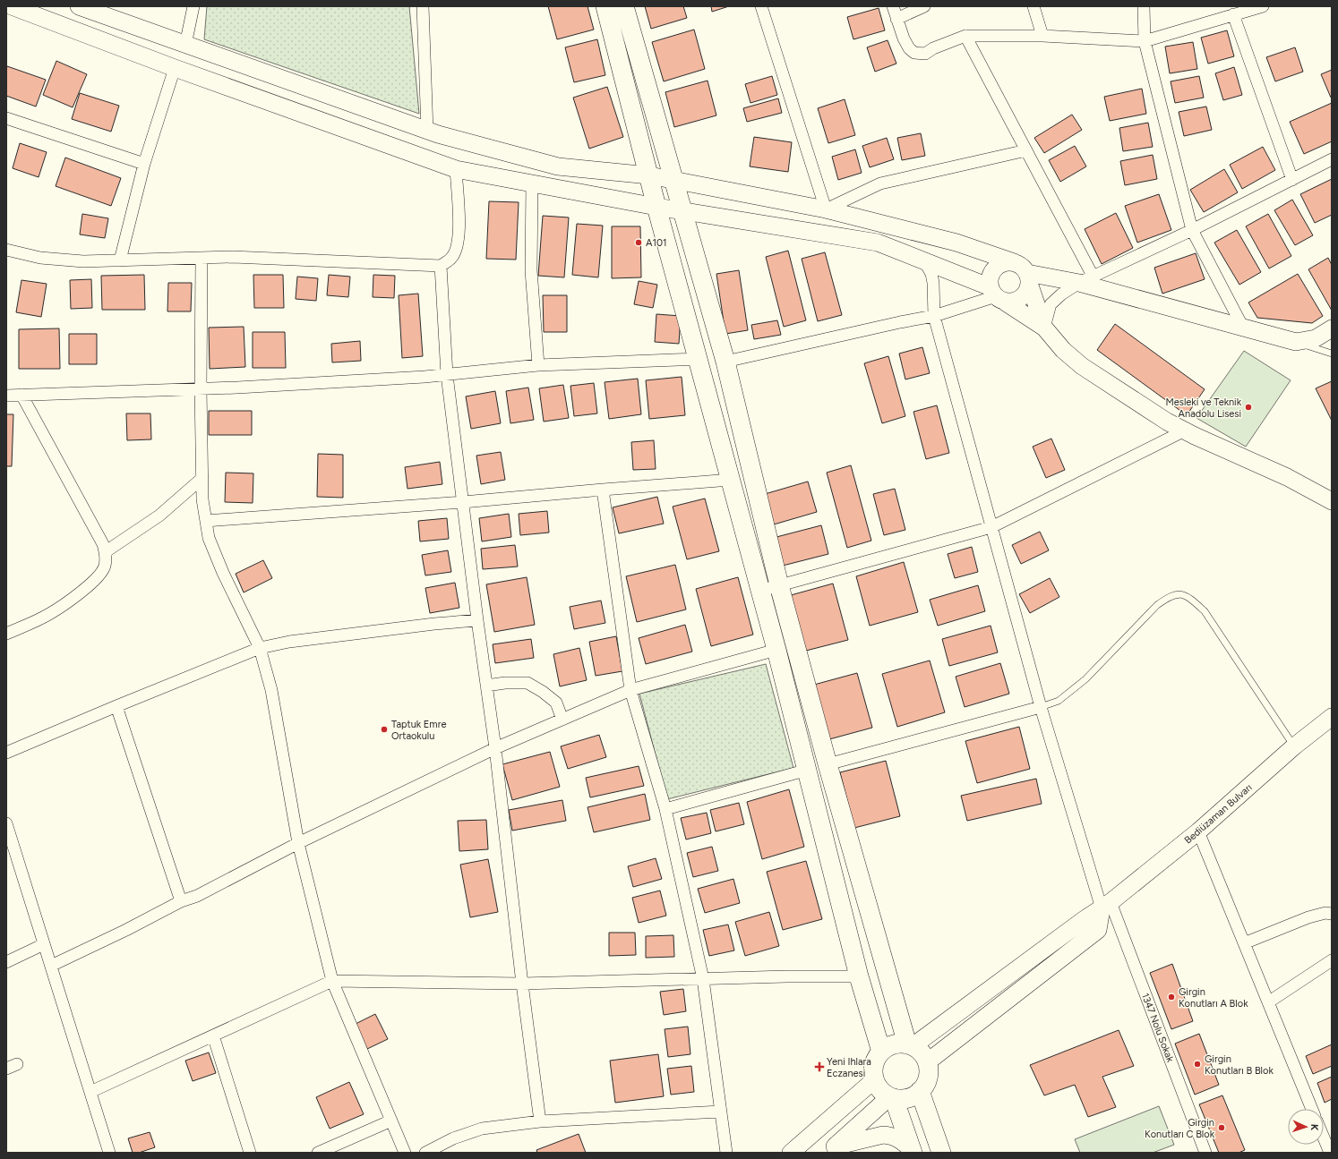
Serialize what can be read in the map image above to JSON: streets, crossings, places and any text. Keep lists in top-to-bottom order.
{
  "streets": {
    "street": ["Bediüzaman Bulvarı", "1347 Nolu Sokak"]
  },
  "crossings": [
    ["Bediüzaman Bulvarı", "1347 Nolu Sokak"]
  ],
  "places": {
    "other": [
      "A101",
      "Mesleki ve Teknik Anadolu Lisesi",
      "Taptuk Emre Ortaokulu",
      "Girgin Konutları A Blok",
      "Girgin Konutları B Blok",
      "Girgin Konutları C Blok"
    ],
    "health": ["Yeni Ihlara Eczanesi"]
  },
  "north": "right"
}
